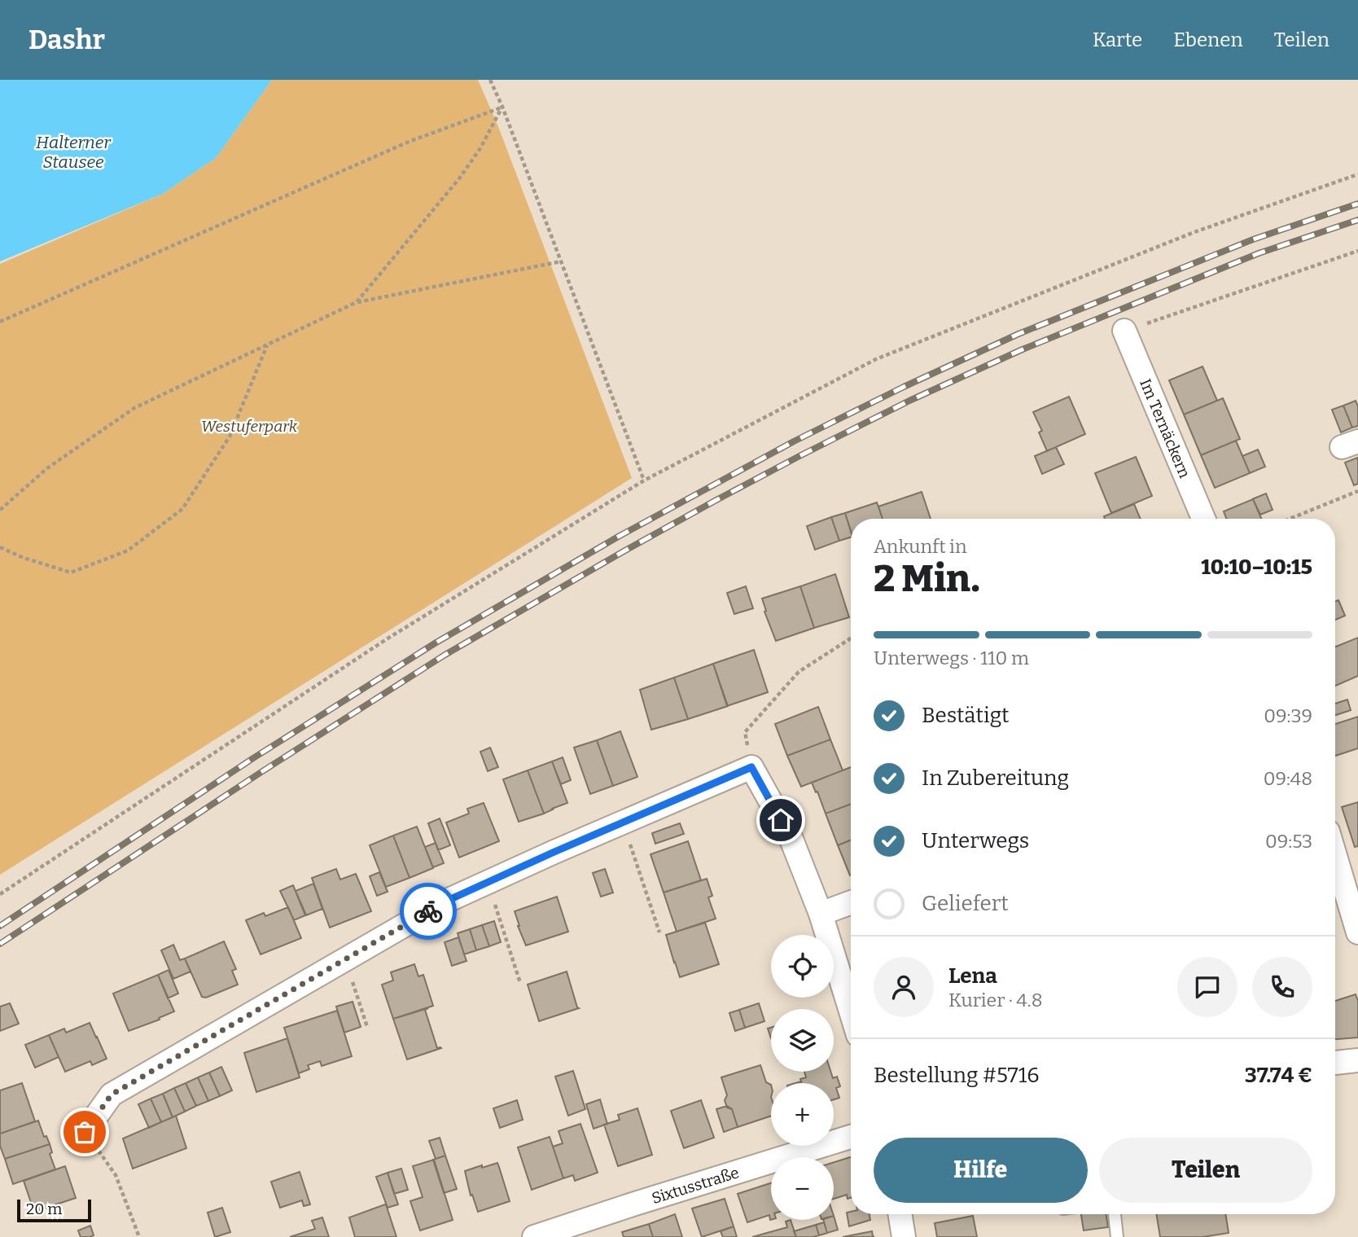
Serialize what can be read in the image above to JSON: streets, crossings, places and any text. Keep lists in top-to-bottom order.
{
  "streets": {
    "street": ["Im Ternäckern", "Sixtusstraße"]
  },
  "water": ["Halterner Stausee"],
  "parks": ["Westuferpark"],
  "scale_bar": "20 m",
  "page": {
    "header": "Dashr",
    "nav": ["Karte", "Ebenen", "Teilen"],
    "heading": ["2 Min.", "Ankunft in", "10:10–10:15"],
    "panel": [
      "Lena",
      "Kurier · 4.8",
      "Bestellung #5716",
      "37.74 €"
    ],
    "bar": "Unterwegs · 110 m",
    "list": [
      ["Bestätigt", "09:39"],
      ["In Zubereitung", "09:48"],
      ["Unterwegs", "09:53"],
      "Geliefert"
    ],
    "map_buttons": ["+", "−"],
    "buttons": ["Hilfe", "Teilen"],
    "scale": "20 m"
  }
}
